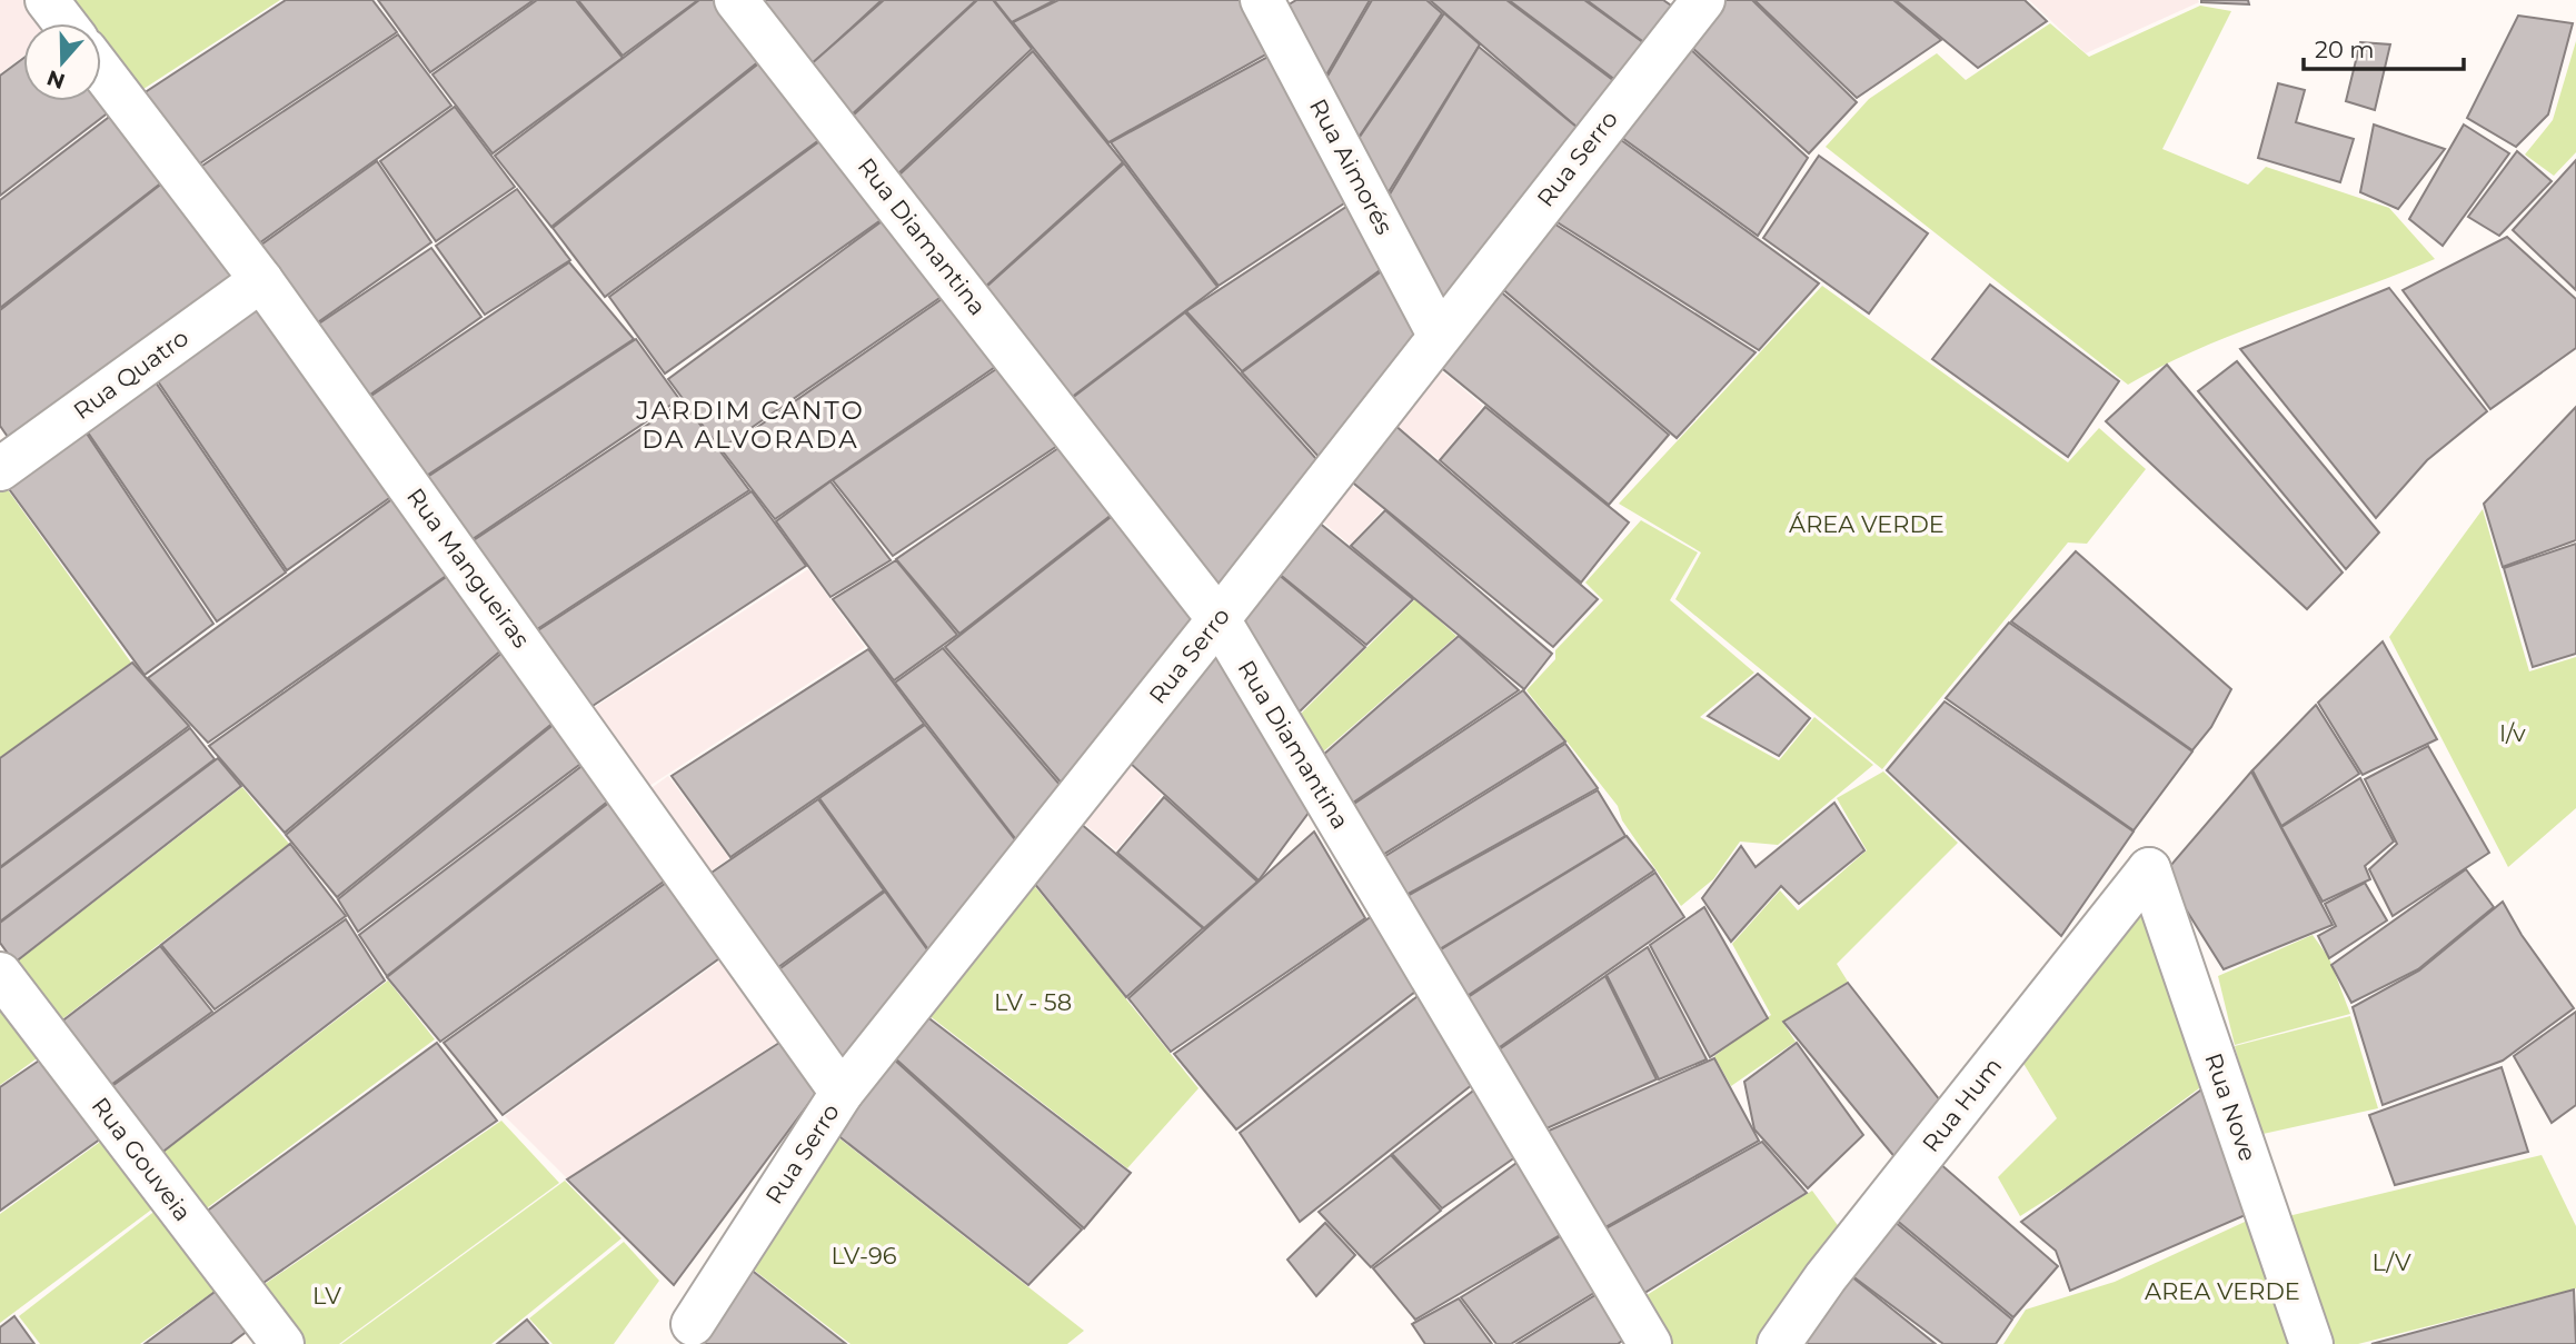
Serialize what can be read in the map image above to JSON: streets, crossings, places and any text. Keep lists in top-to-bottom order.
{
  "streets": {
    "street": [
      "Rua Serro",
      "Rua Aimorés",
      "Rua Diamantina",
      "Rua Quatro",
      "Rua Mangueiras",
      "Rua Hum",
      "Rua Nove",
      "Rua Gouveia"
    ]
  },
  "crossings": [
    ["Rua Serro", "Rua Aimorés"],
    ["Rua Serro", "Rua Diamantina"],
    ["Rua Serro", "Rua Mangueiras"],
    ["Rua Quatro", "Rua Mangueiras"],
    ["Rua Hum", "Rua Nove"]
  ],
  "districts": ["JARDIM CANTO DA ALVORADA"],
  "parks": [
    "ÁREA VERDE",
    "l/v",
    "LV - 58",
    "LV-96",
    "L/V",
    "AREA VERDE",
    "LV"
  ],
  "scale_bar": "20 m",
  "north": "bottom"
}
